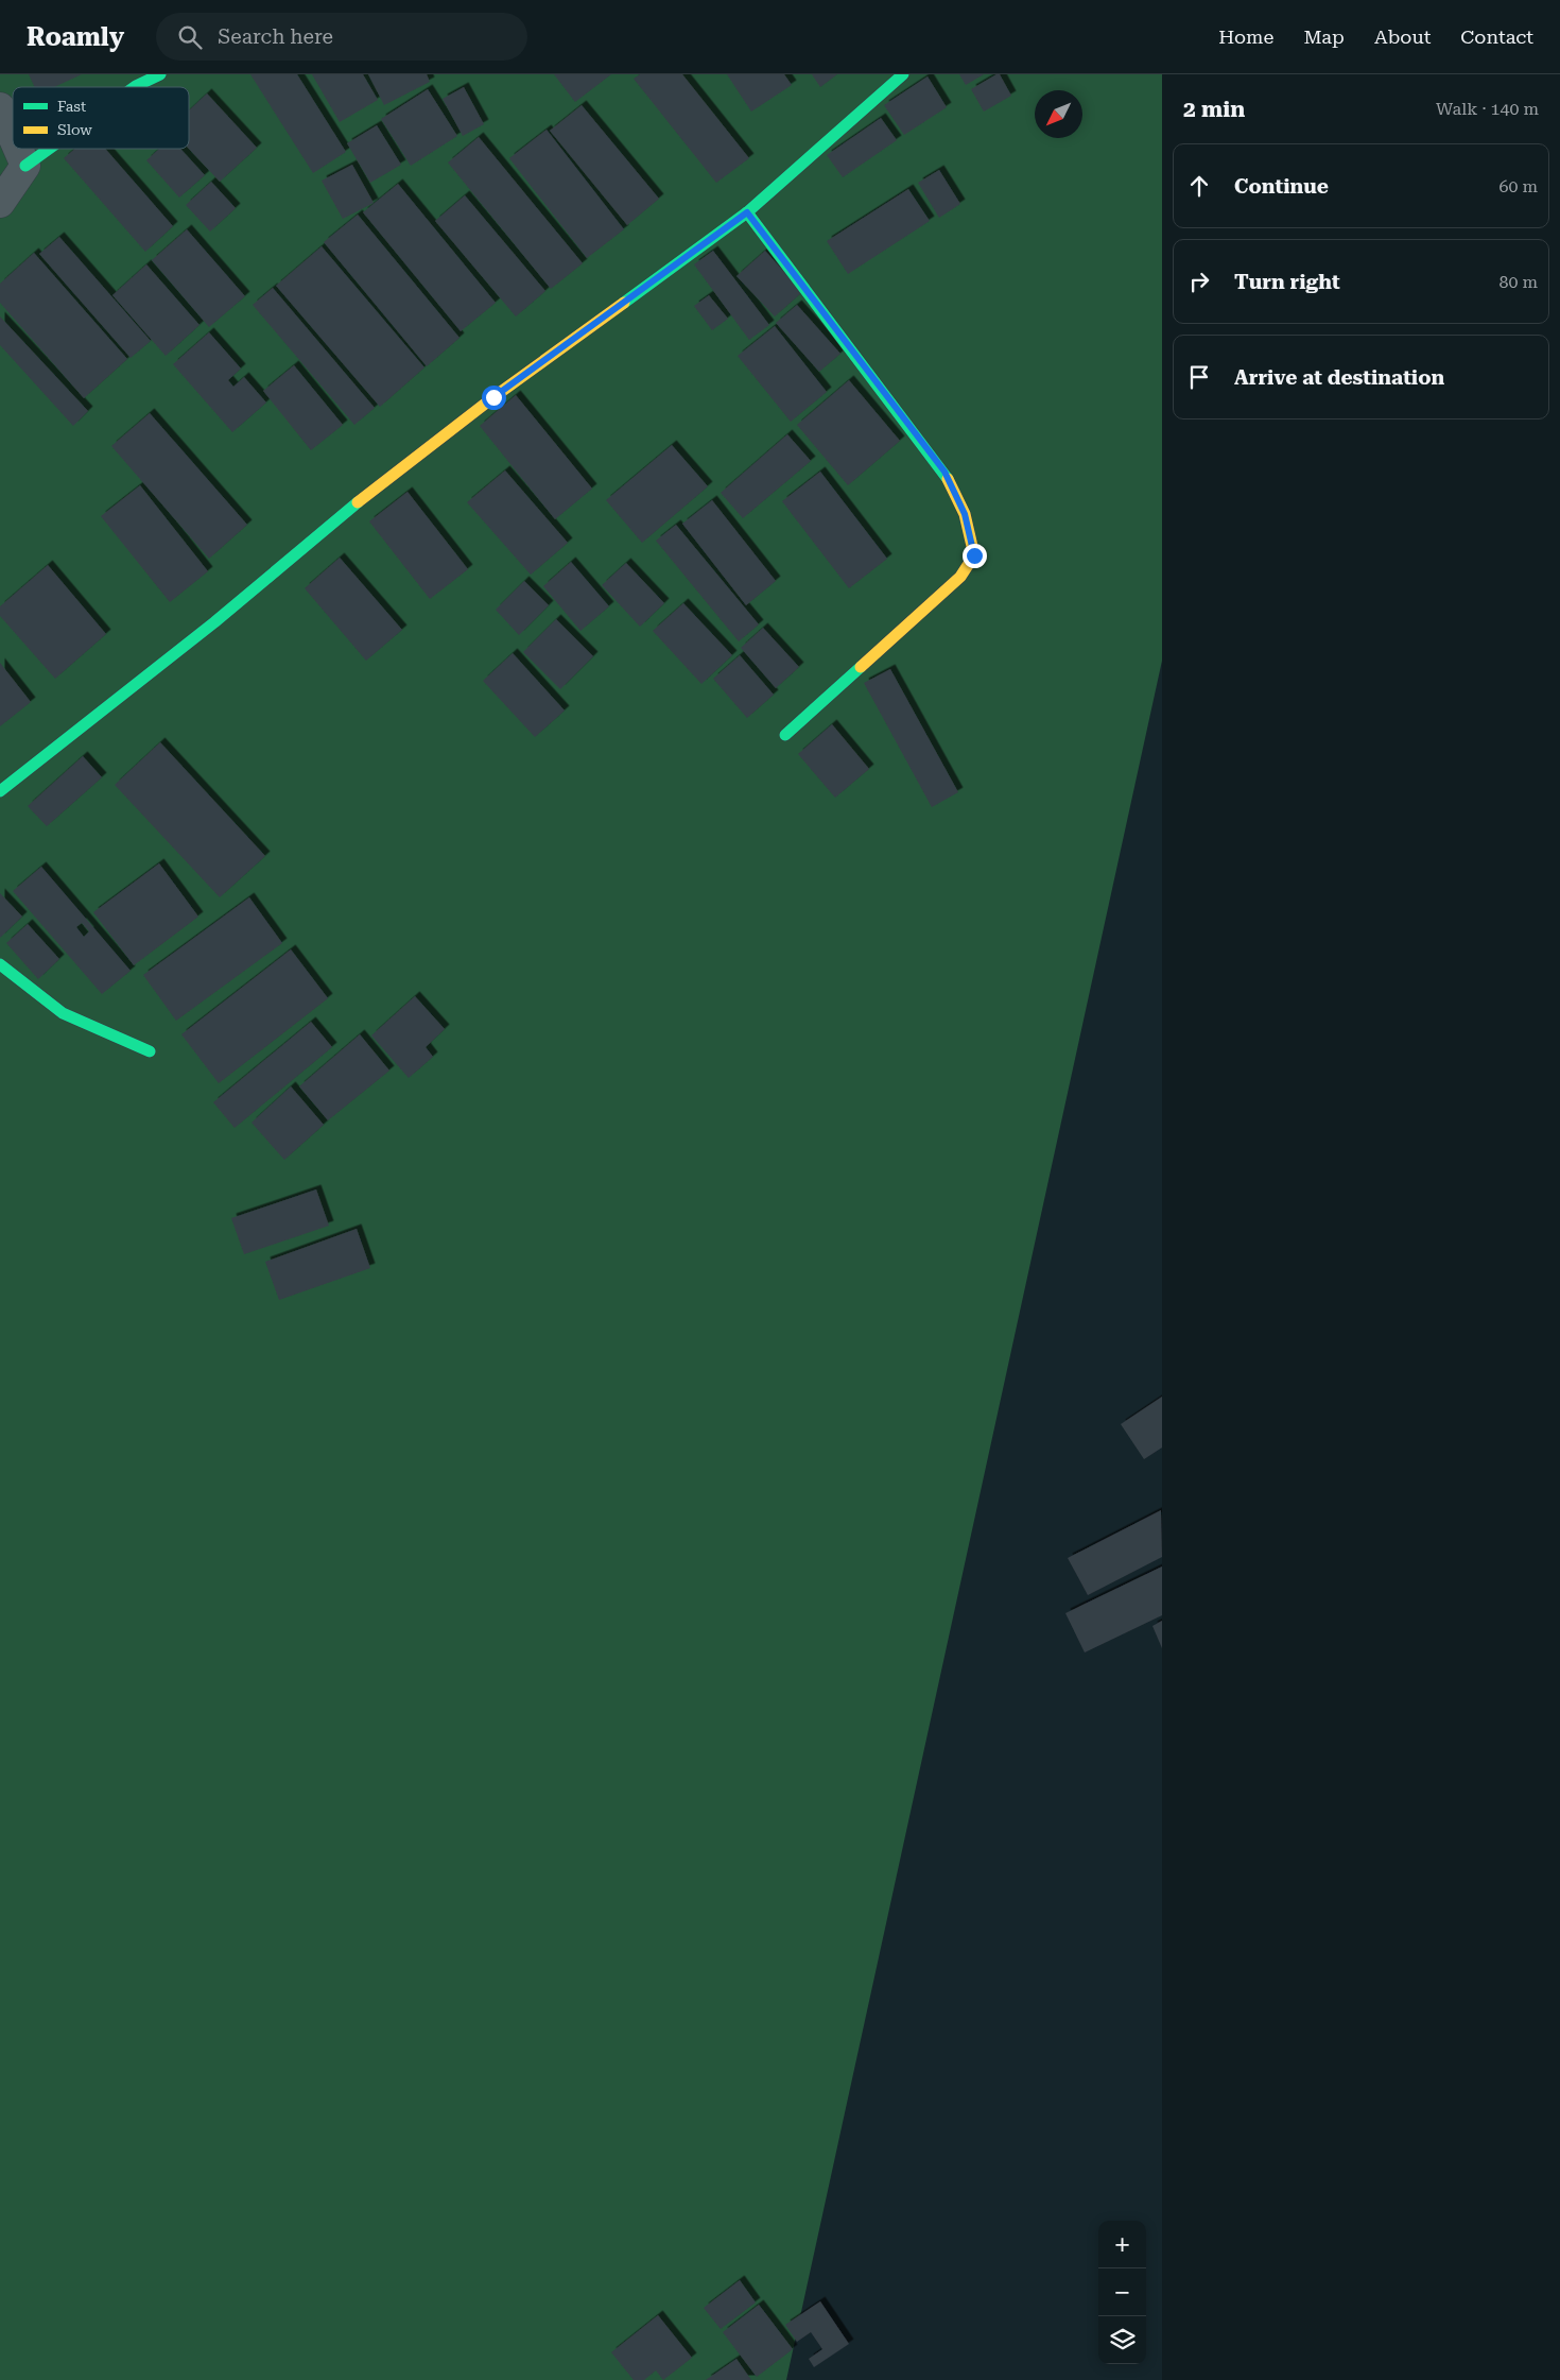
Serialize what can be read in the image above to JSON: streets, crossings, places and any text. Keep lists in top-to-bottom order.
{
  "legend": ["Fast", "Slow"],
  "north": "bottom left",
  "page": {
    "header": "Roamly",
    "search": "Search here",
    "nav": [
      "Home",
      "Map",
      "About",
      "Contact"
    ],
    "heading": ["2 min", "Walk · 140 m"],
    "list": [
      ["Continue", "60 m"],
      ["Turn right", "80 m"],
      "Arrive at destination"
    ],
    "map_buttons": ["+", "−"]
  }
}
